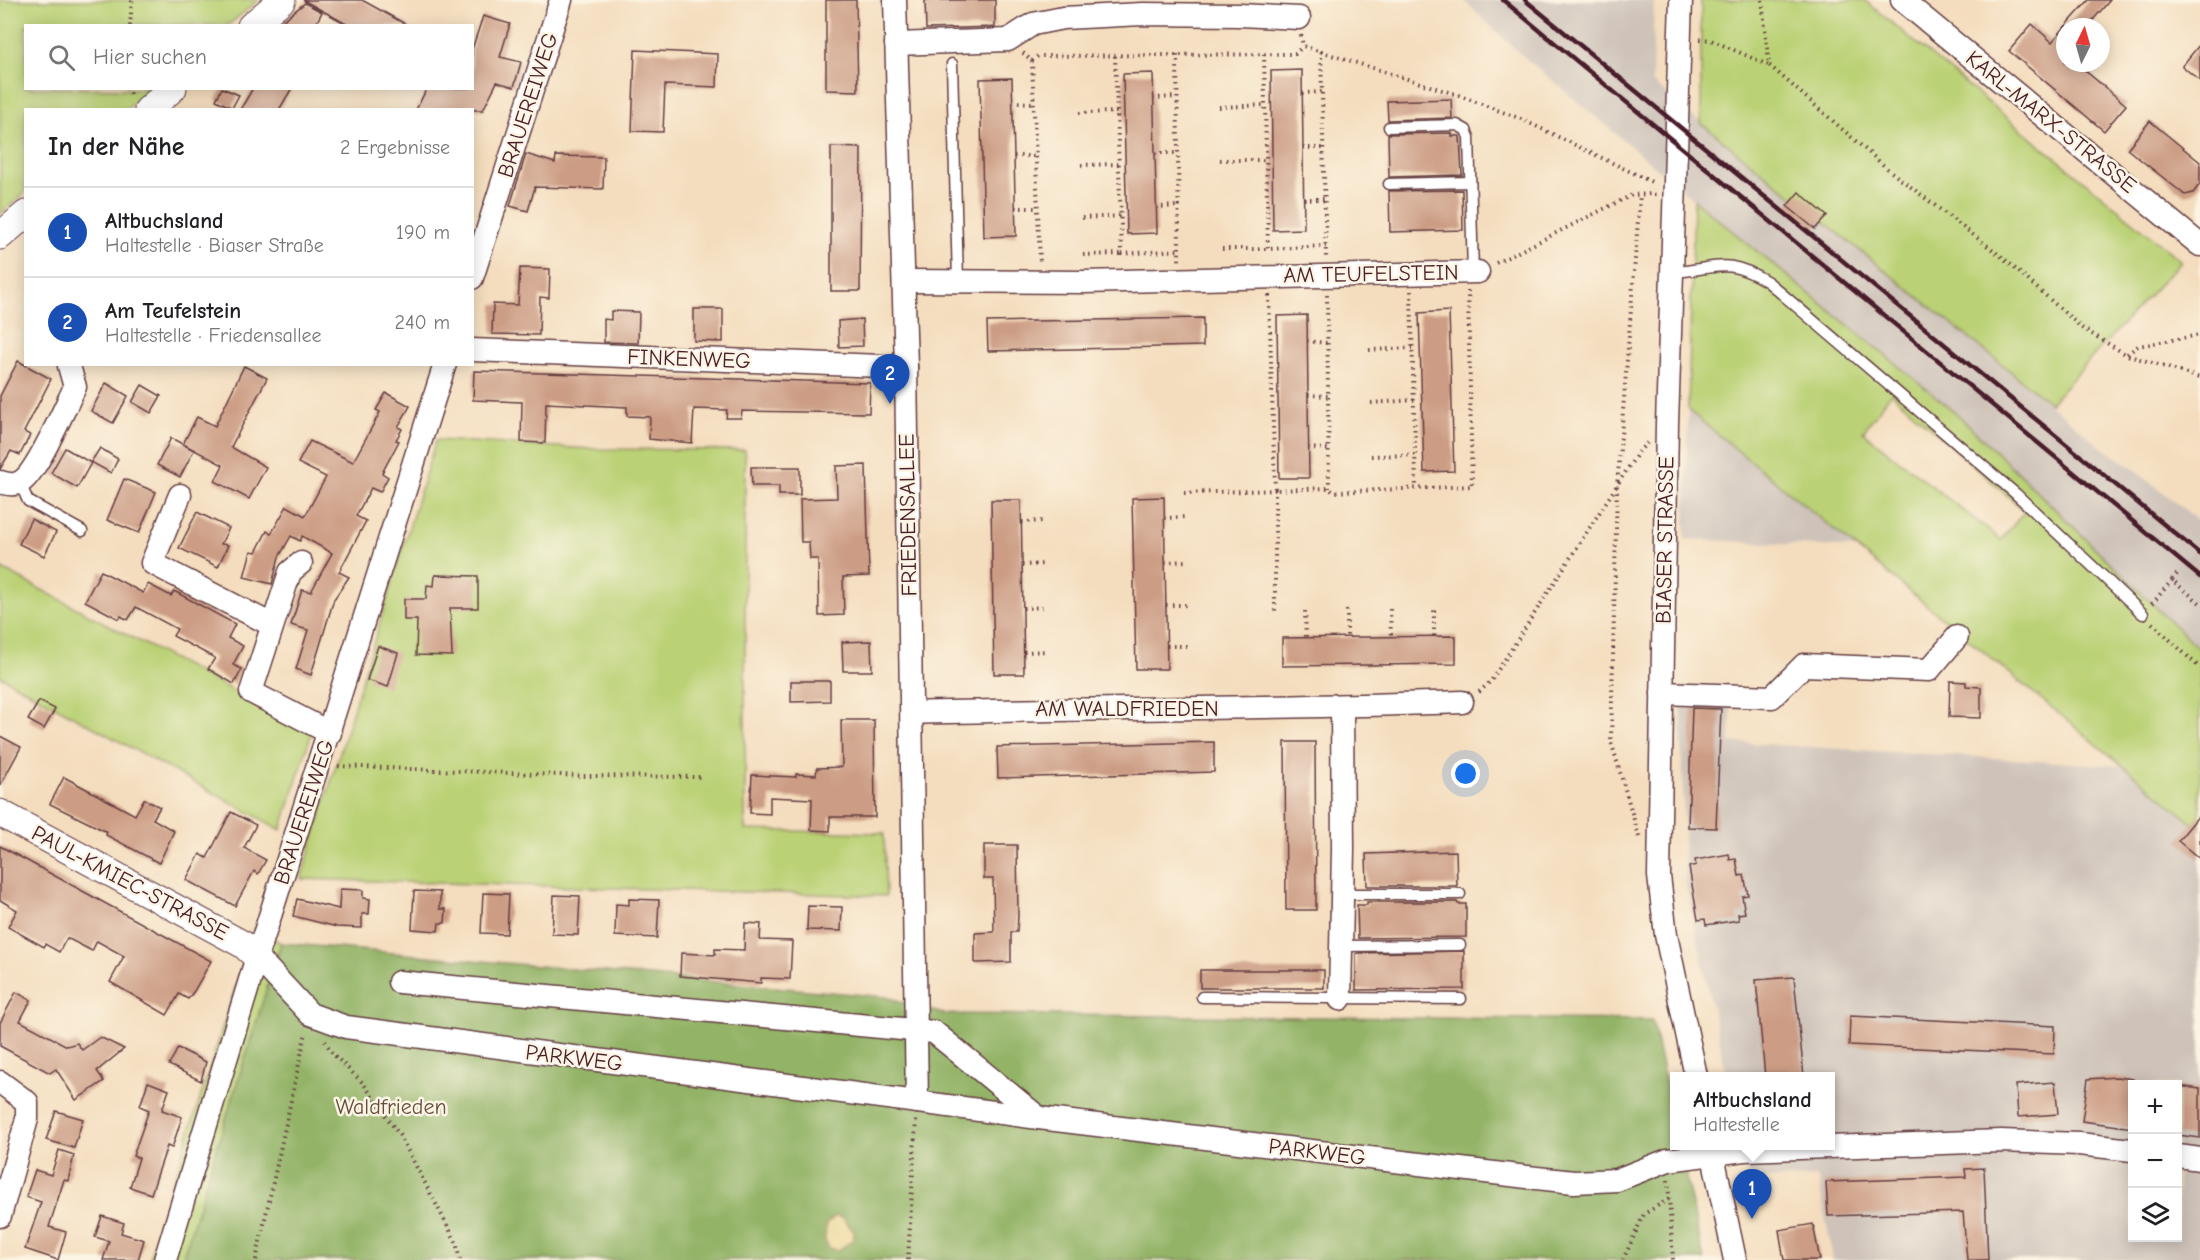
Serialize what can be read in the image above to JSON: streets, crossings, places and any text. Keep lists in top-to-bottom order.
{
  "streets": {
    "street": [
      "BRAUEREIWEG",
      "KARL-MARX-STRASSE",
      "AM TEUFELSTEIN",
      "FINKENWEG",
      "FRIEDENSALLEE",
      "BIASER STRASSE",
      "AM WALDFRIEDEN",
      "PAUL-KMIEC-STRASSE",
      "PARKWEG"
    ]
  },
  "crossings": [
    ["BRAUEREIWEG", "PAUL-KMIEC-STRASSE"],
    ["BRAUEREIWEG", "PARKWEG"],
    ["AM TEUFELSTEIN", "FRIEDENSALLEE"],
    ["FINKENWEG", "FRIEDENSALLEE"],
    ["FRIEDENSALLEE", "AM WALDFRIEDEN"],
    ["PAUL-KMIEC-STRASSE", "PARKWEG"]
  ],
  "parks": ["Waldfrieden"],
  "north": "top",
  "page": {
    "search": "Hier suchen",
    "heading": ["In der Nähe", "2 Ergebnisse"],
    "list": [
      {
        "mark": "1",
        "name": "Altbuchsland",
        "note": "Haltestelle · Biaser Straße",
        "value": "190 m"
      },
      {
        "mark": "2",
        "name": "Am Teufelstein",
        "note": "Haltestelle · Friedensallee",
        "value": "240 m"
      }
    ],
    "pins": ["2", "1"],
    "popup": ["Altbuchsland", "Haltestelle"],
    "map_buttons": ["+", "−"]
  }
}
